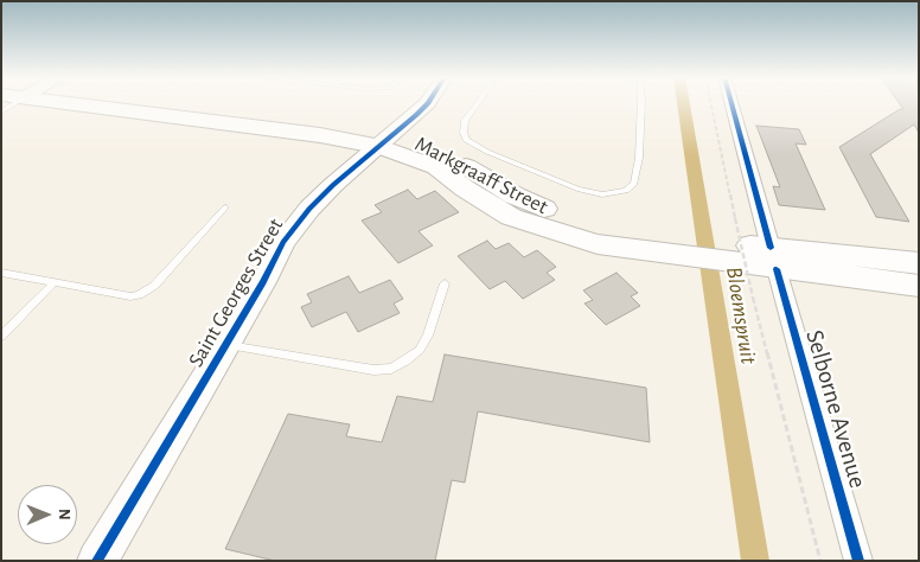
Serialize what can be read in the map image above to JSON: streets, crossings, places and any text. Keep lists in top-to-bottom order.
{
  "streets": {
    "main road": ["Markgraaff Street"],
    "street": ["Saint Georges Street", "Selborne Avenue"]
  },
  "crossings": [
    ["Markgraaff Street", "Saint Georges Street"],
    ["Markgraaff Street", "Selborne Avenue"]
  ],
  "water": ["Bloemspruit"],
  "north": "right"
}
